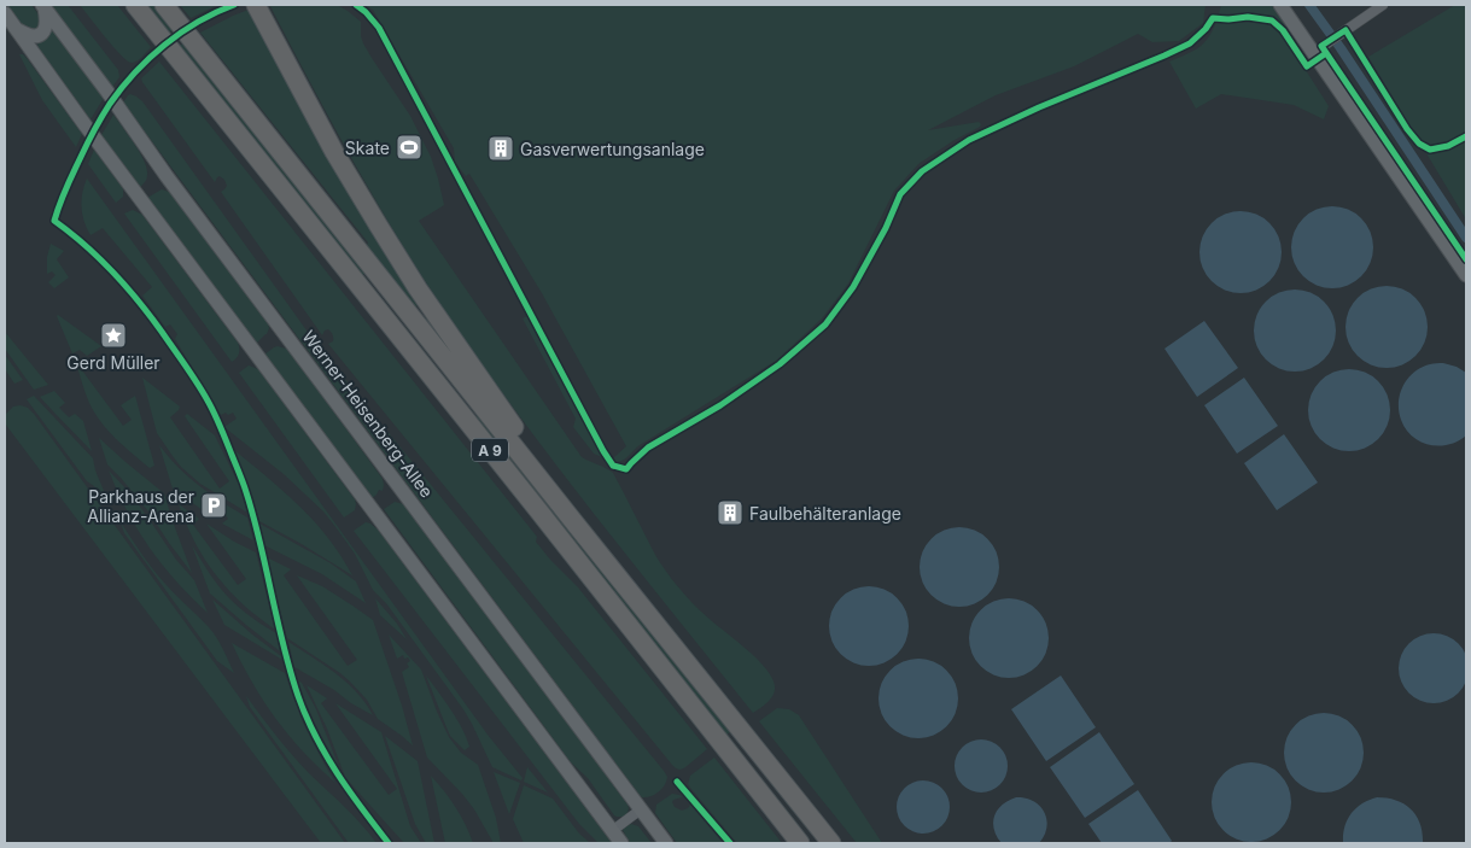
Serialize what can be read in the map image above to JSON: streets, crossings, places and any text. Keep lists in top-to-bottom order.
{
  "streets": {
    "highway": ["A 9"],
    "street": ["Werner-Heisenberg-Allee"]
  },
  "places": {
    "sports": ["Skate"],
    "building": ["Gasverwertungsanlage", "Faulbehälteranlage"],
    "place": ["Gerd Müller"],
    "parking": ["Parkhaus der Allianz-Arena"]
  }
}
